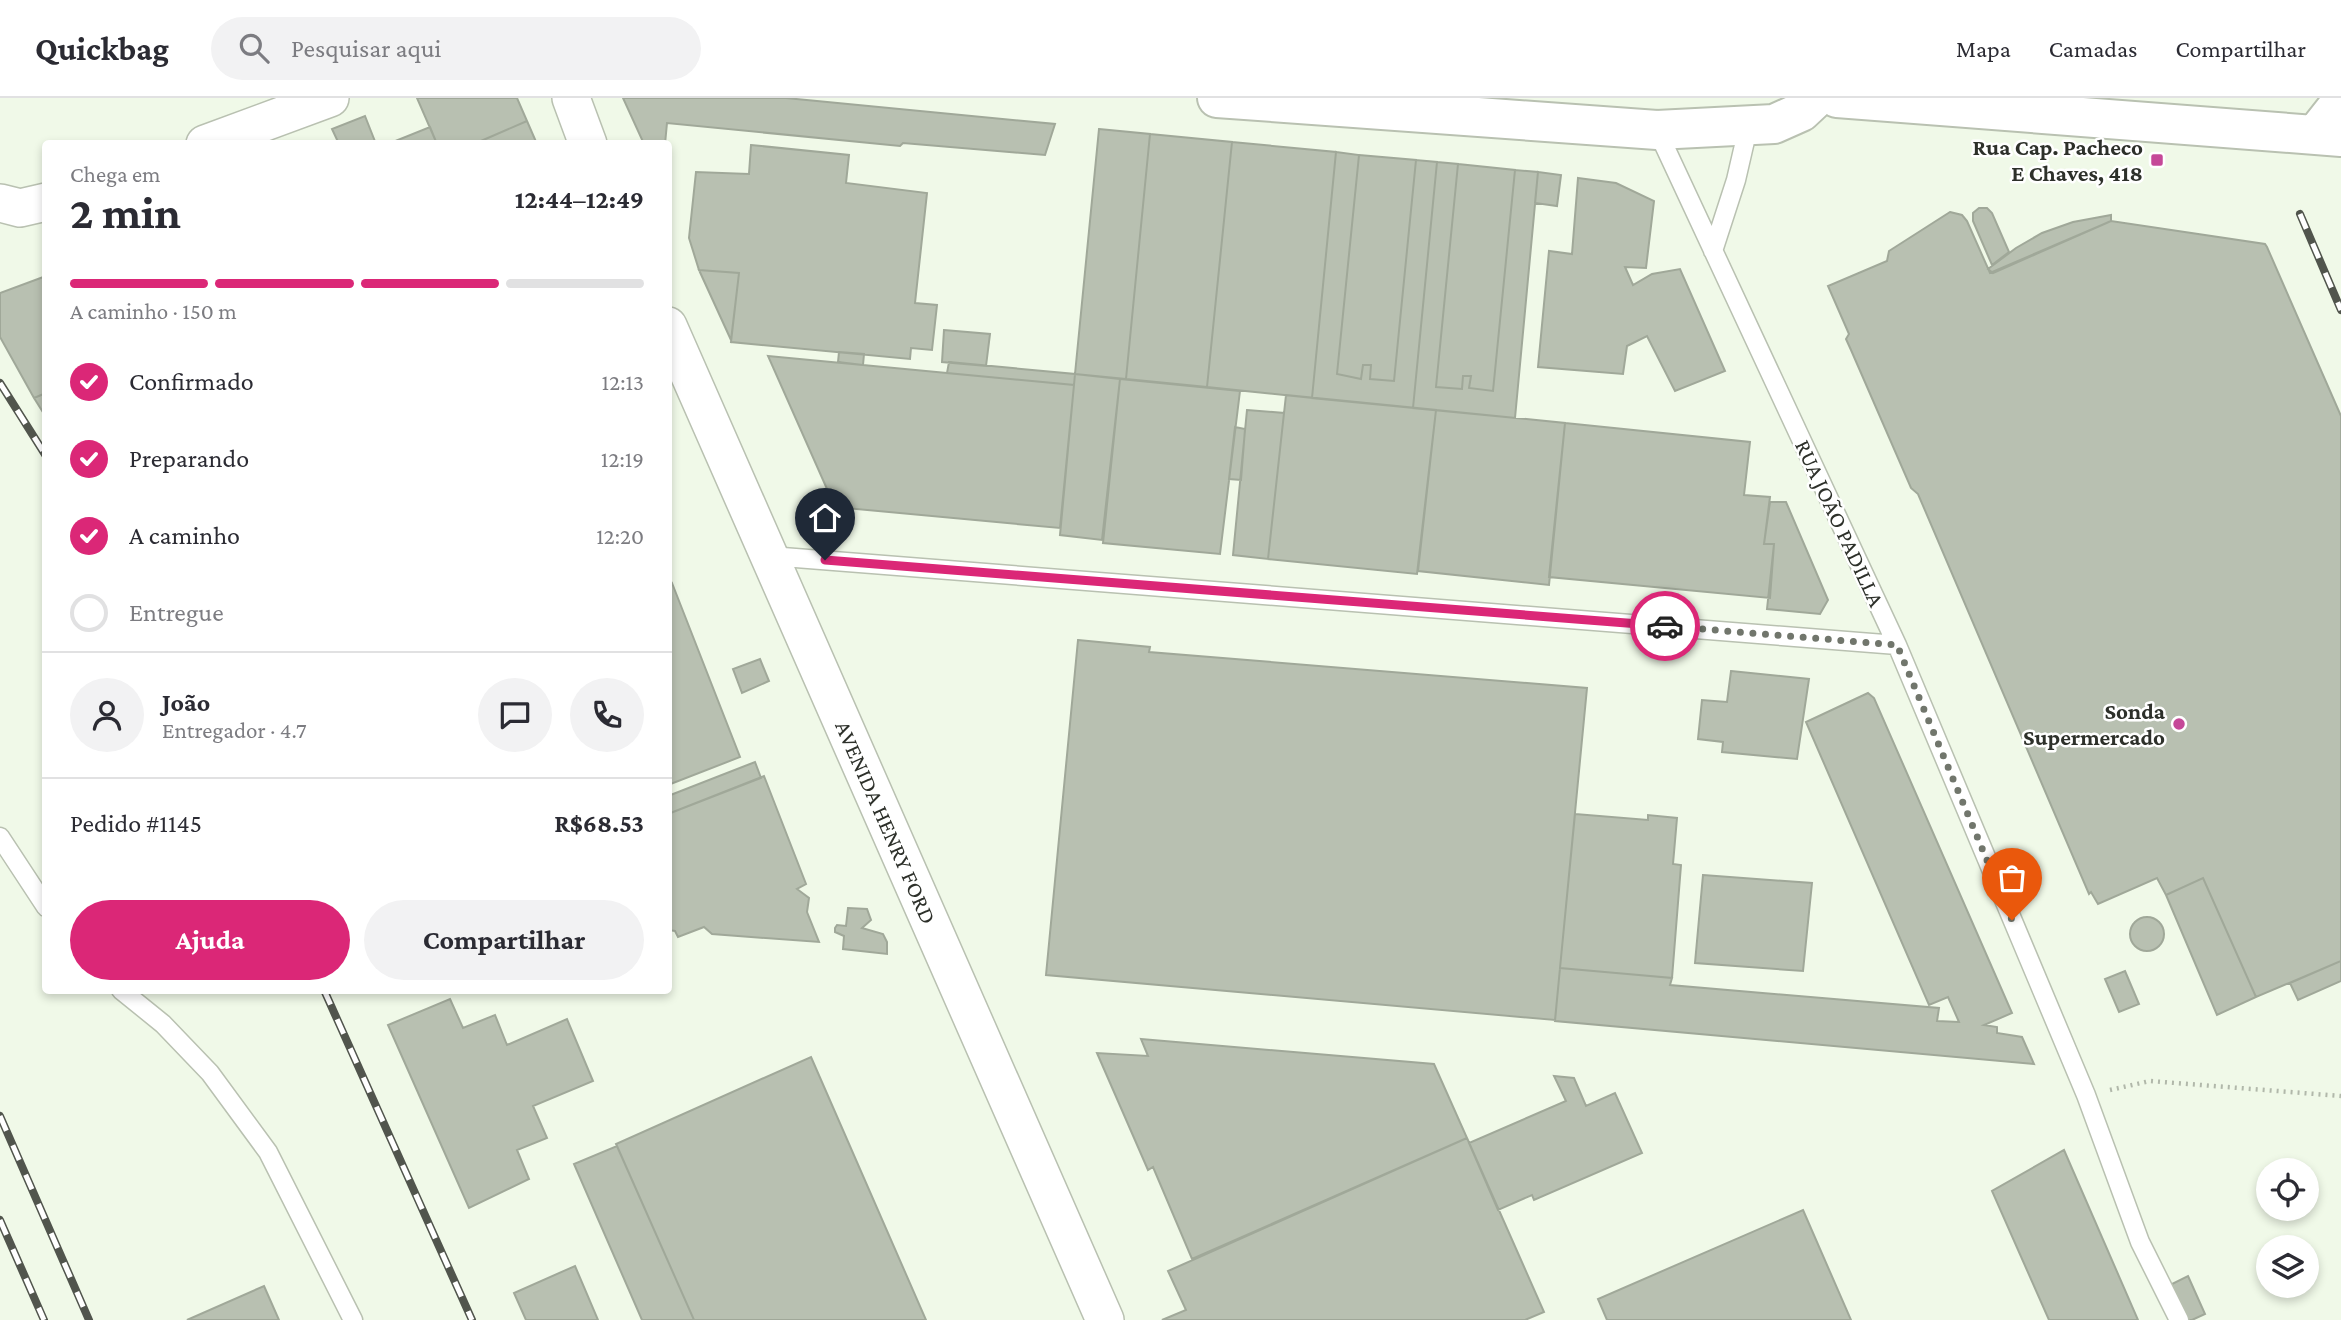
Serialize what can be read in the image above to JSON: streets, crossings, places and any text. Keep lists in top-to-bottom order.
{
  "streets": {
    "street": ["AVENIDA HENRY FORD"],
    "lane": ["RUA JOÃO PADILLA"]
  },
  "places": {
    "transit": ["Rua Cap. Pacheco E Chaves, 418"],
    "other": ["Sonda Supermercado"]
  },
  "page": {
    "header": "Quickbag",
    "search": "Pesquisar aqui",
    "nav": ["Mapa", "Camadas", "Compartilhar"],
    "heading": ["2 min", "Chega em", "12:44–12:49"],
    "panel": [
      "João",
      "Entregador · 4.7",
      "Pedido #1145",
      "R$68.53"
    ],
    "bar": "A caminho · 150 m",
    "list": [
      ["Confirmado", "12:13"],
      ["Preparando", "12:19"],
      ["A caminho", "12:20"],
      "Entregue"
    ],
    "buttons": ["Ajuda", "Compartilhar"]
  }
}
